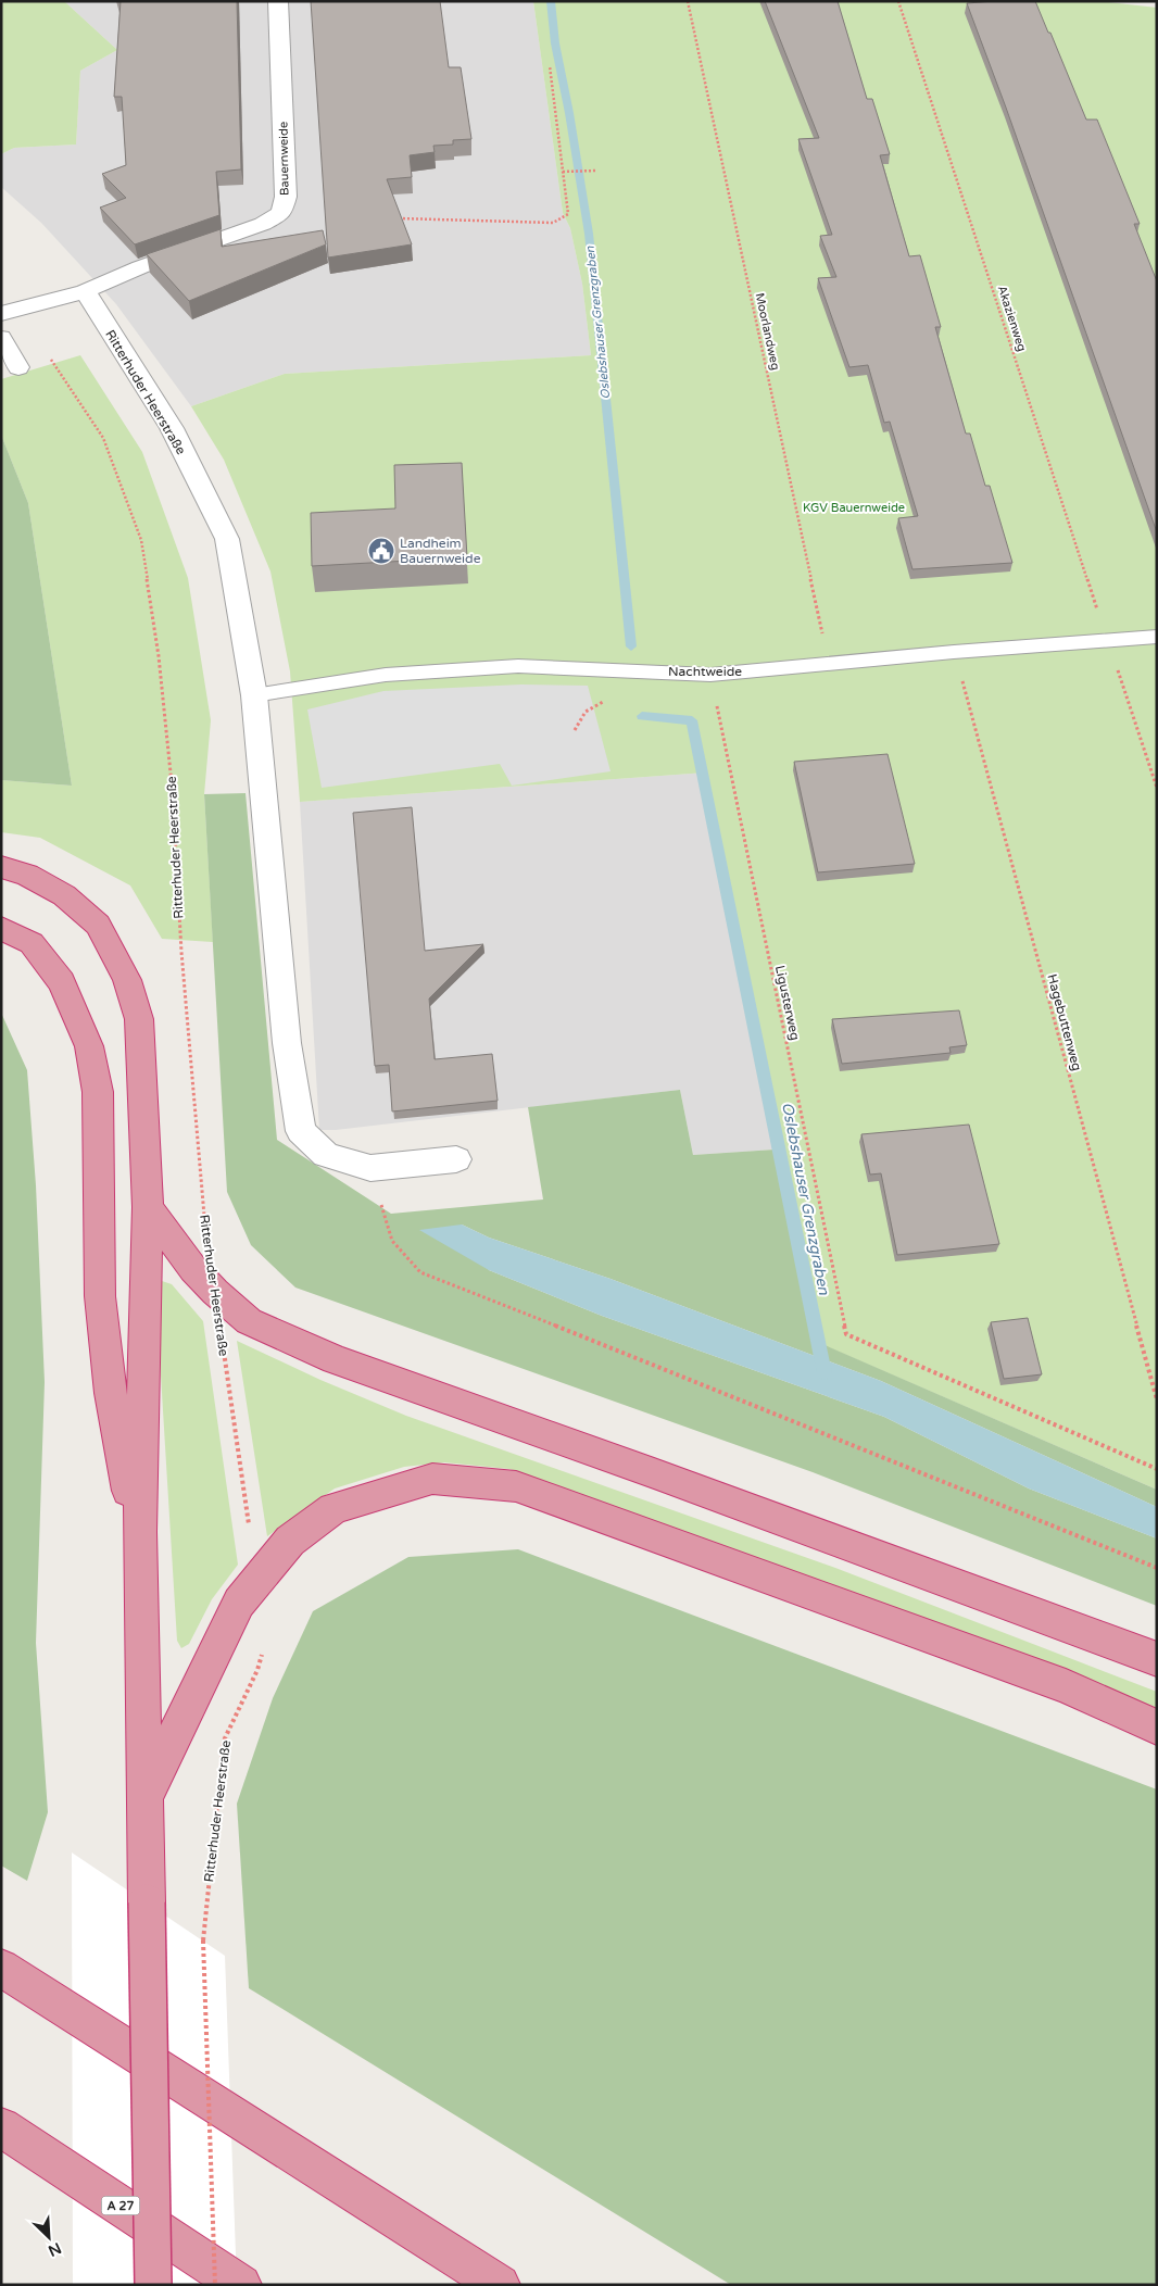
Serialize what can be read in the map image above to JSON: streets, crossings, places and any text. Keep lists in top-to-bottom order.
{
  "streets": {
    "highway": ["A 27"],
    "street": ["Bauernweide", "Ritterhuder Heerstraße"],
    "lane": ["Nachtweide"],
    "path": [
      "Akazienweg",
      "Moorlandweg",
      "Ligusterweg",
      "Hagebuttenweg"
    ]
  },
  "crossings": [
    ["Bauernweide", "Ritterhuder Heerstraße"],
    ["Akazienweg", "Nachtweide"],
    ["Moorlandweg", "Nachtweide"],
    ["Ritterhuder Heerstraße", "Nachtweide"],
    ["Nachtweide", "Ligusterweg"],
    ["Nachtweide", "Hagebuttenweg"]
  ],
  "water": ["Oslebshauser Grenzgraben"],
  "parks": ["KGV Bauernweide"],
  "places": {
    "public building": ["Landheim Bauernweide"]
  },
  "north": "bottom right"
}
